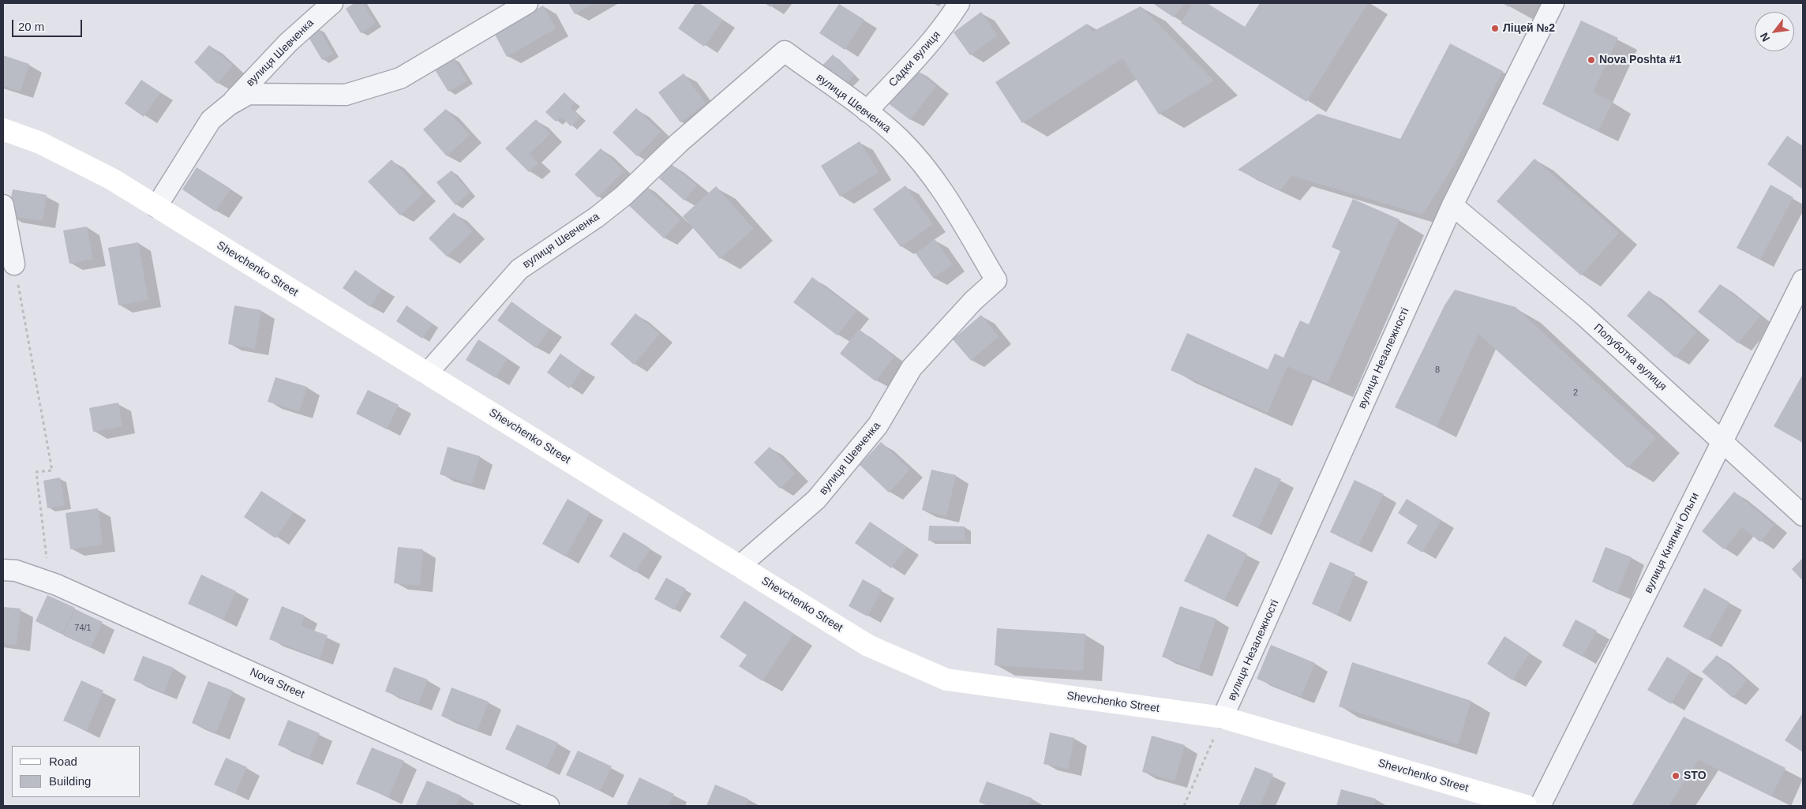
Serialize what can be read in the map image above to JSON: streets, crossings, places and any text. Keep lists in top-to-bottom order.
{
  "streets": {
    "main road": ["Shevchenko Street"],
    "street": [
      "вулиця Шевченка",
      "Садки вулиця",
      "Полуботка вулиця",
      "вулиця Незалежності",
      "вулиця Княгині Ольги",
      "Nova Street"
    ]
  },
  "crossings": [
    ["вулиця Шевченка", "Садки вулиця"],
    ["вулиця Шевченка", "Shevchenko Street"],
    ["Shevchenko Street", "вулиця Незалежності"],
    ["Полуботка вулиця", "вулиця Незалежності"],
    ["Полуботка вулиця", "вулиця Княгині Ольги"]
  ],
  "places": ["Ліцей №2", "Nova Poshta #1", "STO"],
  "house_numbers": ["8", "2", "74/1"],
  "legend": ["Road", "Building"],
  "scale_bar": "20 m",
  "north": "bottom left"
}
